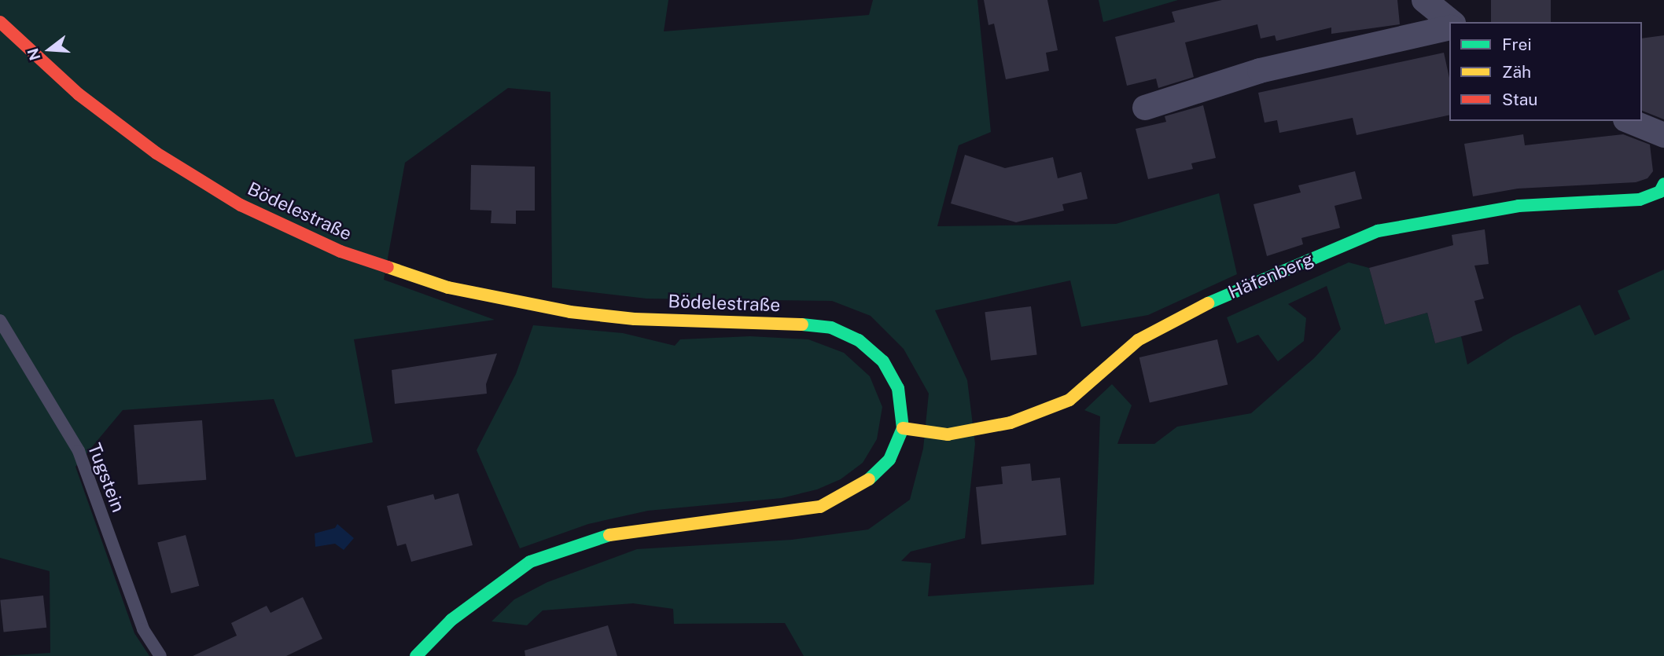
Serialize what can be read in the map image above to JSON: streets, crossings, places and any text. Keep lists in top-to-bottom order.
{
  "streets": {
    "main road": ["Bödelestraße", "Häfenberg"],
    "lane": ["Tugstein"]
  },
  "crossings": [
    ["Bödelestraße", "Häfenberg"]
  ],
  "legend": ["Frei", "Zäh", "Stau"],
  "north": "left"
}
